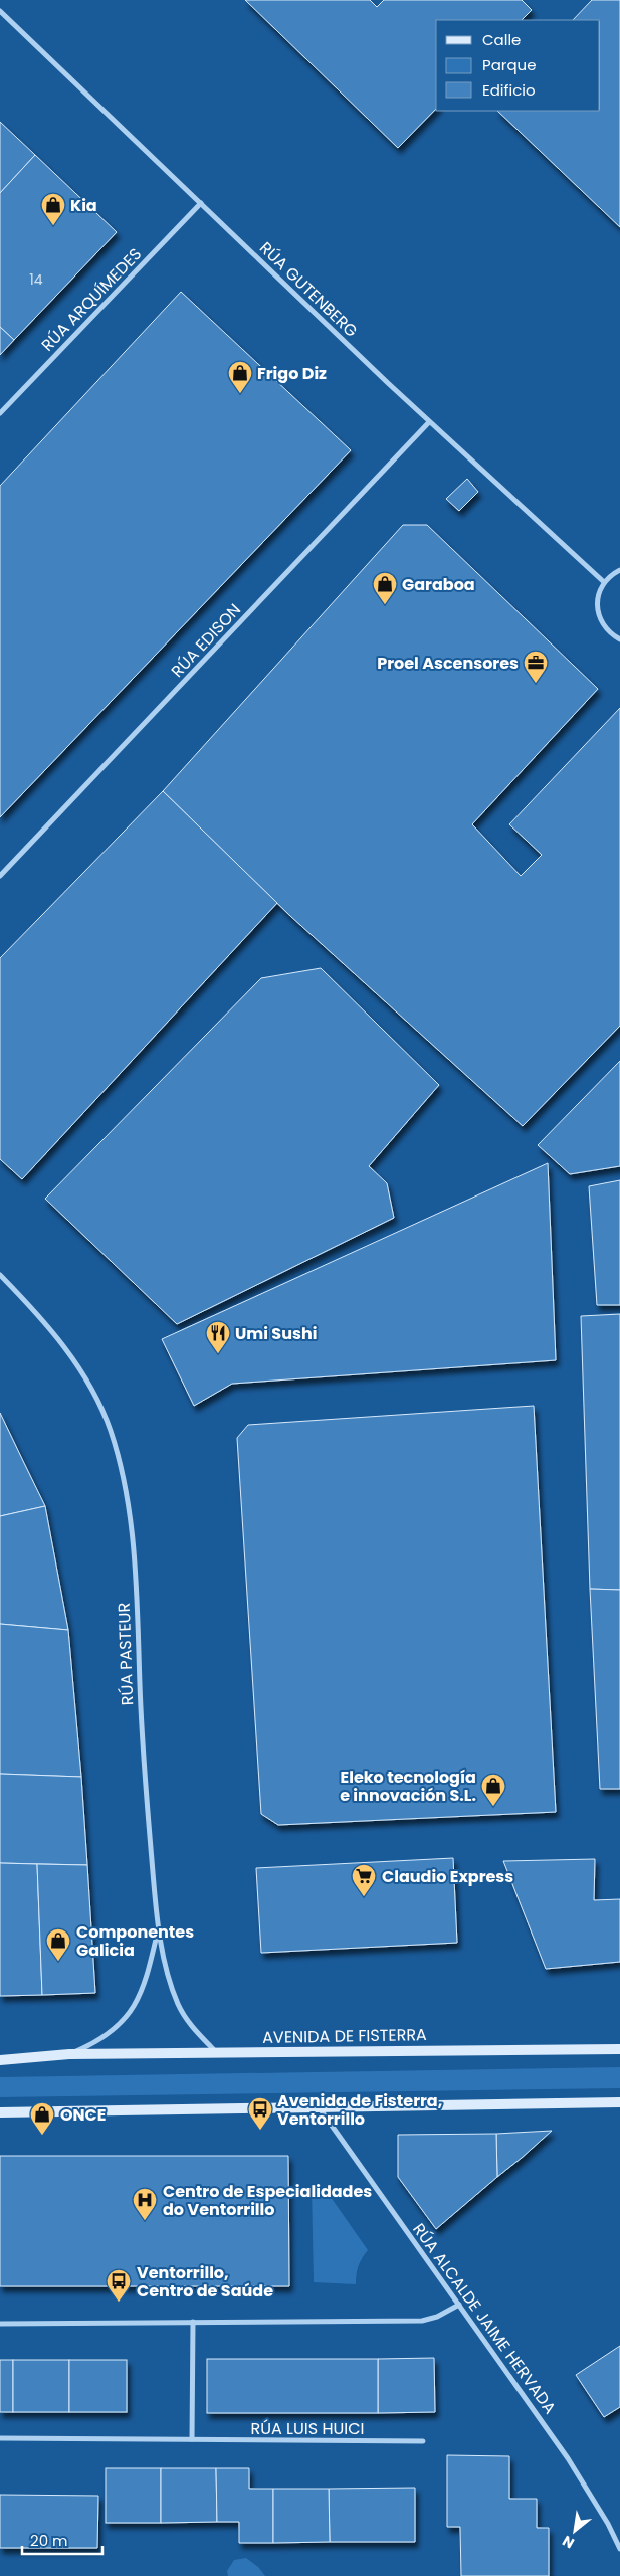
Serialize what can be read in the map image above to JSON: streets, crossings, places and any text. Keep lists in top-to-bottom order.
{
  "streets": {
    "main road": ["AVENIDA DE FISTERRA"],
    "street": [
      "RÚA GUTENBERG",
      "RÚA ARQUÍMEDES",
      "RÚA EDISON",
      "RÚA PASTEUR",
      "RÚA ALCALDE JAIME HERVADA",
      "RÚA LUIS HUICI"
    ]
  },
  "crossings": [
    ["RÚA GUTENBERG", "RÚA ARQUÍMEDES"],
    ["RÚA GUTENBERG", "RÚA EDISON"],
    ["RÚA PASTEUR", "AVENIDA DE FISTERRA"]
  ],
  "places": {
    "shop": [
      "Kia",
      "Frigo Diz",
      "Garaboa",
      "Eleko tecnología e innovación S.L.",
      "Componentes Galicia",
      "ONCE"
    ],
    "office": ["Proel Ascensores"],
    "restaurant": ["Umi Sushi"],
    "supermarket": ["Claudio Express"],
    "bus stop": ["Avenida de Fisterra, Ventorrillo", "Ventorrillo, Centro de Saúde"],
    "hospital": ["Centro de Especialidades do Ventorrillo"]
  },
  "house_numbers": ["14"],
  "legend": ["Calle", "Parque", "Edificio"],
  "scale_bar": "20 m",
  "north": "bottom left"
}
